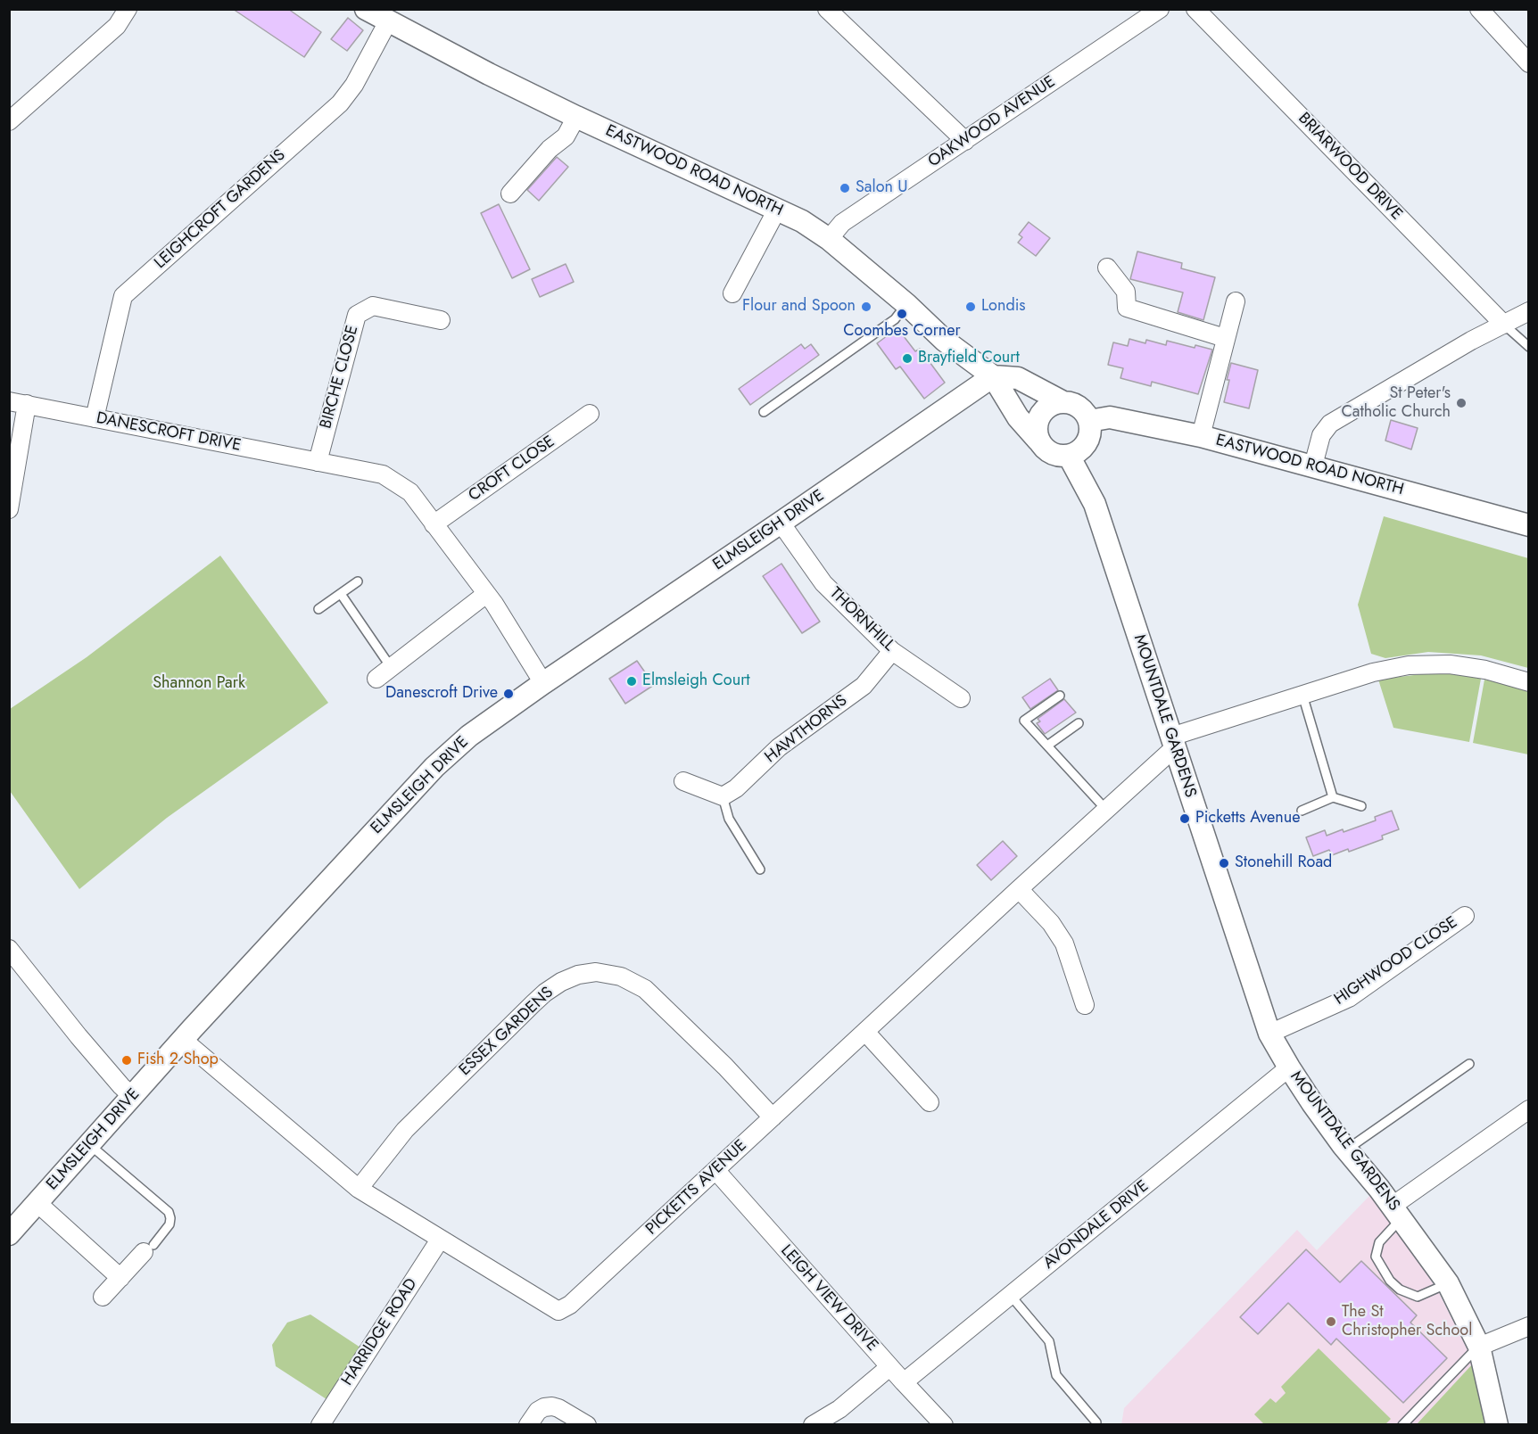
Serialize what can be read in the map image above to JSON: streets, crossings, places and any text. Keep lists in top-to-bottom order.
{
  "streets": {
    "street": [
      "OAKWOOD AVENUE",
      "BRIARWOOD DRIVE",
      "EASTWOOD ROAD NORTH",
      "LEIGHCROFT GARDENS",
      "BIRCHE CLOSE",
      "DANESCROFT DRIVE",
      "CROFT CLOSE",
      "ELMSLEIGH DRIVE",
      "THORNHILL",
      "MOUNTDALE GARDENS",
      "HAWTHORNS",
      "HIGHWOOD CLOSE",
      "ESSEX GARDENS",
      "PICKETTS AVENUE",
      "AVONDALE DRIVE",
      "LEIGH VIEW DRIVE",
      "HARRIDGE ROAD"
    ]
  },
  "crossings": [
    ["OAKWOOD AVENUE", "EASTWOOD ROAD NORTH"],
    ["EASTWOOD ROAD NORTH", "LEIGHCROFT GARDENS"],
    ["EASTWOOD ROAD NORTH", "ELMSLEIGH DRIVE"],
    ["EASTWOOD ROAD NORTH", "MOUNTDALE GARDENS"],
    ["LEIGHCROFT GARDENS", "DANESCROFT DRIVE"],
    ["BIRCHE CLOSE", "DANESCROFT DRIVE"],
    ["DANESCROFT DRIVE", "CROFT CLOSE"],
    ["DANESCROFT DRIVE", "ELMSLEIGH DRIVE"],
    ["ELMSLEIGH DRIVE", "THORNHILL"],
    ["ELMSLEIGH DRIVE", "PICKETTS AVENUE"],
    ["THORNHILL", "HAWTHORNS"],
    ["MOUNTDALE GARDENS", "HIGHWOOD CLOSE"],
    ["MOUNTDALE GARDENS", "PICKETTS AVENUE"],
    ["MOUNTDALE GARDENS", "AVONDALE DRIVE"],
    ["ESSEX GARDENS", "PICKETTS AVENUE"],
    ["PICKETTS AVENUE", "LEIGH VIEW DRIVE"],
    ["PICKETTS AVENUE", "HARRIDGE ROAD"],
    ["AVONDALE DRIVE", "LEIGH VIEW DRIVE"]
  ],
  "parks": ["Shannon Park"],
  "places": [
    "Salon U",
    "Flour and Spoon",
    "Londis",
    "Coombes Corner",
    "Brayfield Court",
    "St Peter's Catholic Church",
    "Elmsleigh Court",
    "Danescroft Drive",
    "Picketts Avenue",
    "Stonehill Road",
    "Fish 2 Shop",
    "The St Christopher School"
  ]
}
